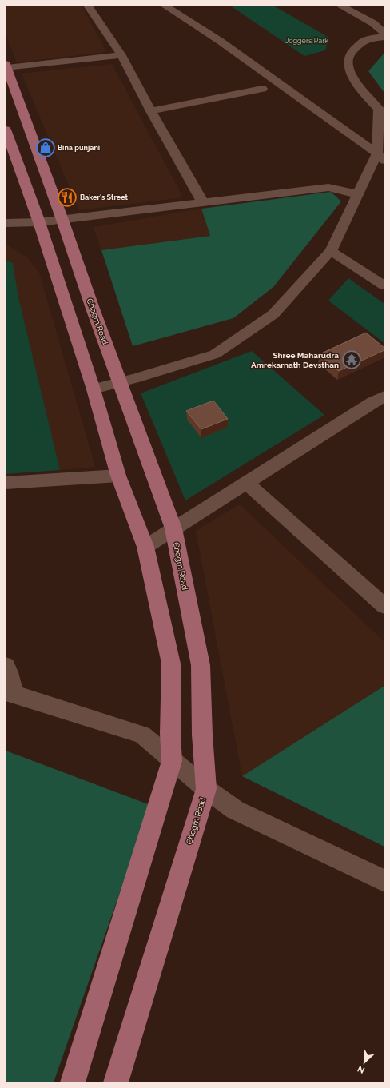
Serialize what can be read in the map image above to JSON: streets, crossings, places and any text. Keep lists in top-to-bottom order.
{
  "streets": {
    "main road": ["Chogm Road"]
  },
  "parks": ["Joggers Park"],
  "places": {
    "shop": ["Bina punjani"],
    "restaurant": ["Baker's Street"],
    "temple": ["Shree Maharudra Amrekarnath Devsthan"]
  },
  "north": "bottom left"
}
